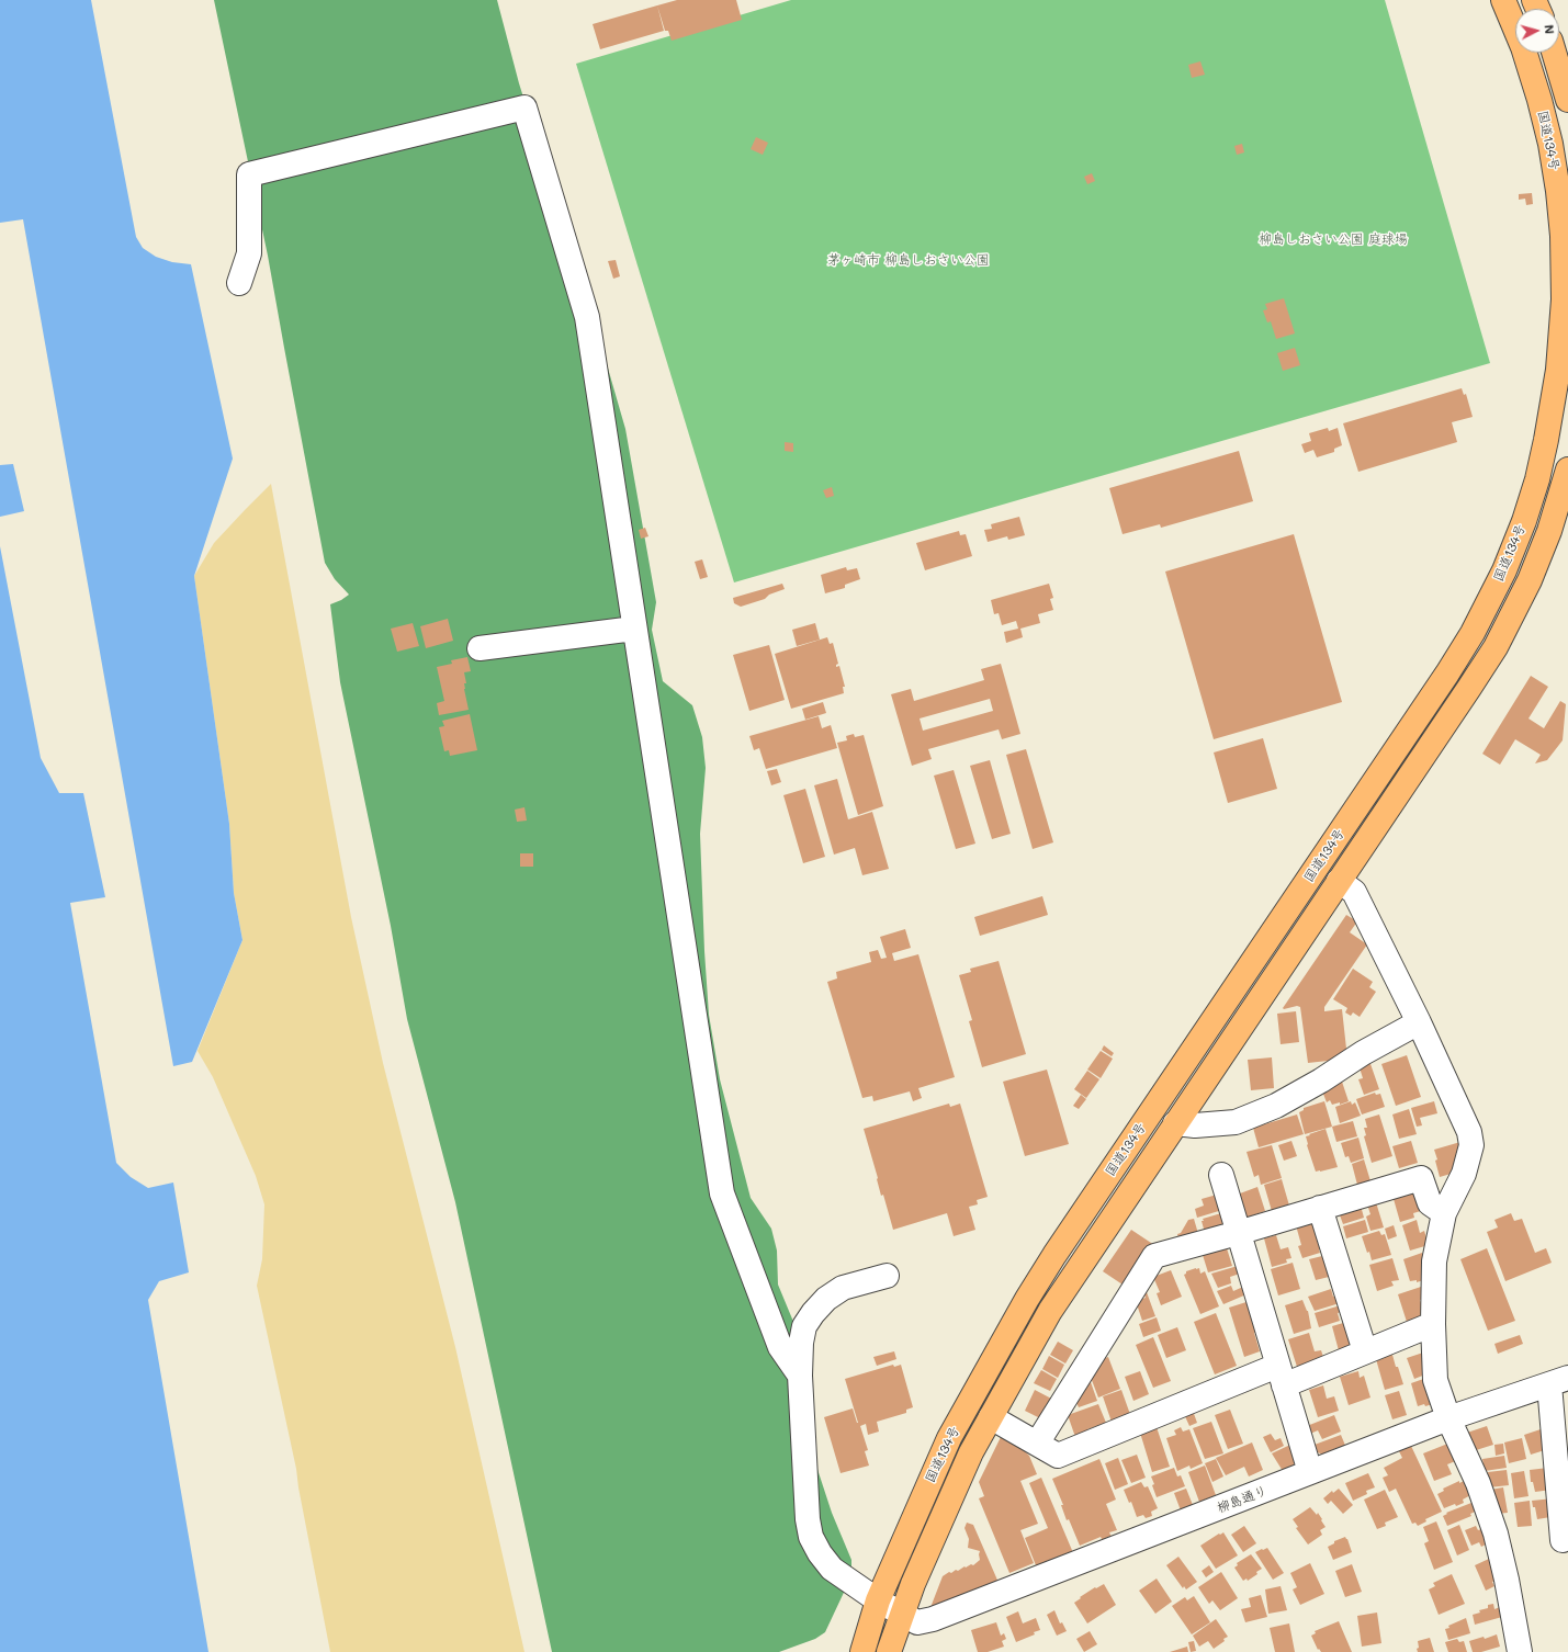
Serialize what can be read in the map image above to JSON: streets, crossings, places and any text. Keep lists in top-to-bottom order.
{
  "streets": {
    "highway": ["国道134号"],
    "street": ["柳島通り"]
  },
  "crossings": [
    ["国道134号", "柳島通り"]
  ],
  "parks": ["柳島しおさい公園 庭球場", "茅ヶ崎市 柳島しおさい公園"],
  "north": "right"
}
